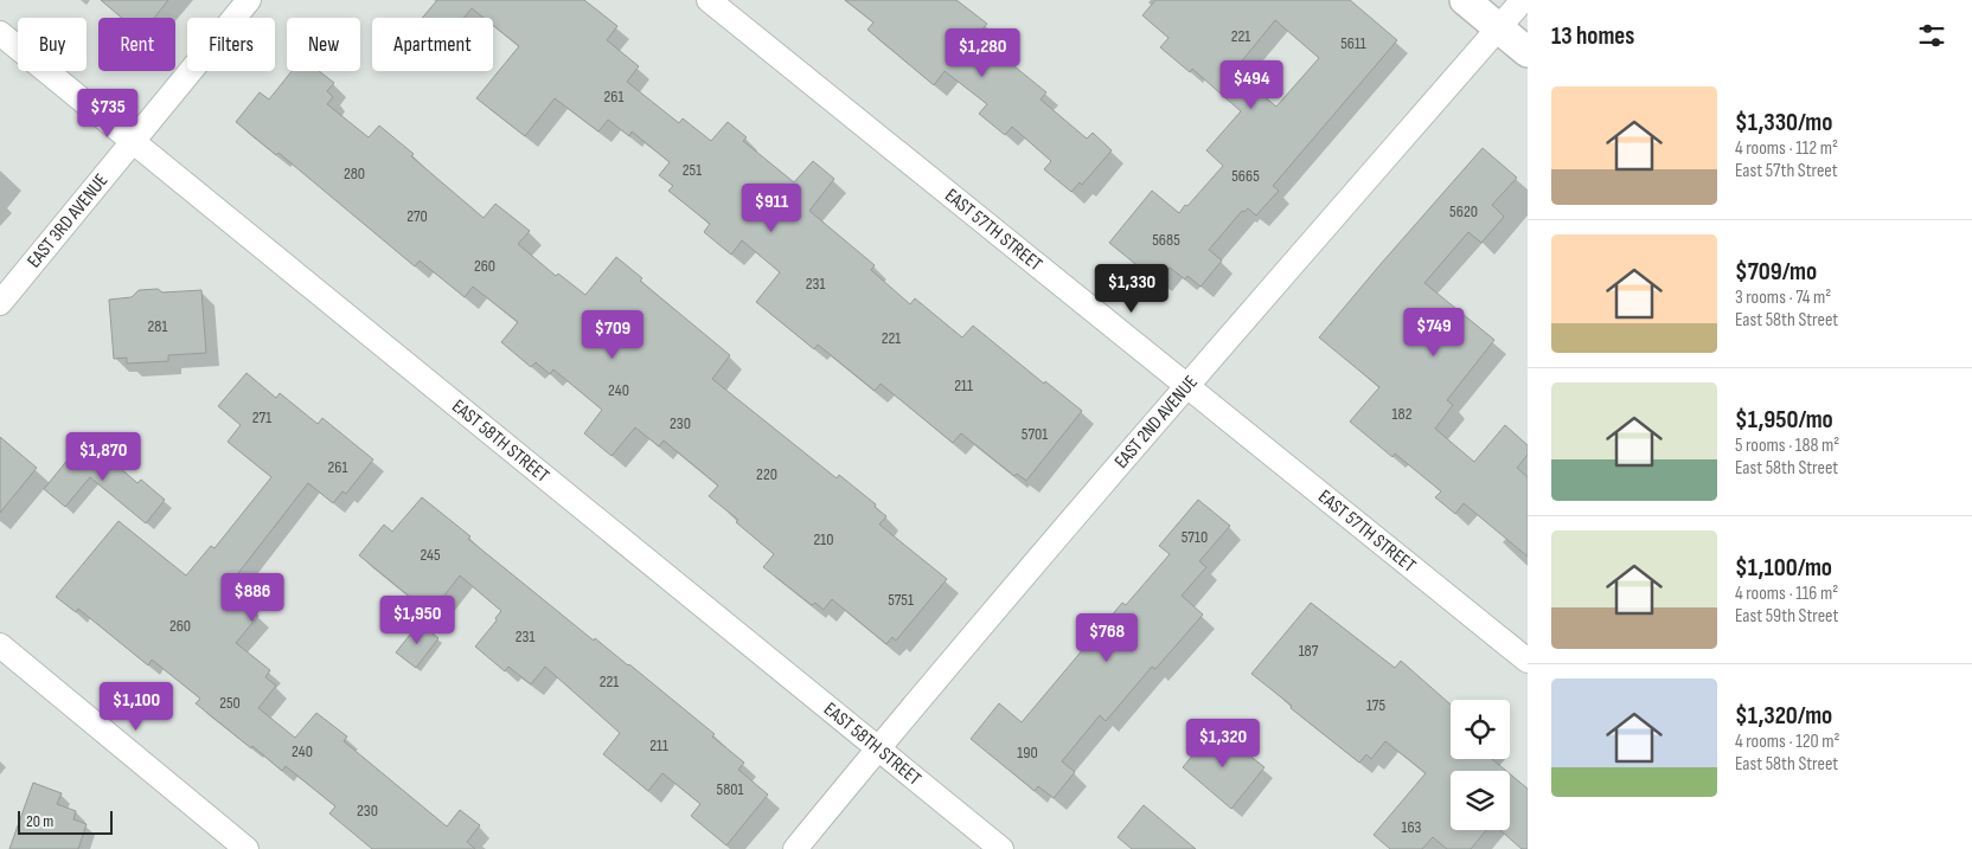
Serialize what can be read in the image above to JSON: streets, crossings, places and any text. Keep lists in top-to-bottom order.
{
  "streets": {
    "street": [
      "EAST 3RD AVENUE",
      "EAST 57TH STREET",
      "EAST 2ND AVENUE",
      "EAST 58TH STREET"
    ]
  },
  "crossings": [
    ["EAST 3RD AVENUE", "EAST 58TH STREET"],
    ["EAST 57TH STREET", "EAST 2ND AVENUE"],
    ["EAST 2ND AVENUE", "EAST 58TH STREET"]
  ],
  "house_numbers": [
    "221",
    "5611",
    "261",
    "251",
    "280",
    "5665",
    "5620",
    "270",
    "5685",
    "260",
    "231",
    "281",
    "221",
    "211",
    "240",
    "182",
    "271",
    "230",
    "5701",
    "261",
    "220",
    "5710",
    "210",
    "245",
    "5751",
    "260",
    "231",
    "187",
    "221",
    "250",
    "175",
    "211",
    "240",
    "190",
    "5801",
    "230",
    "163"
  ],
  "scale_bar": "20 m",
  "page": {
    "heading": "13 homes",
    "chip": [
      "Buy",
      "Rent",
      "Filters",
      "New",
      "Apartment"
    ],
    "price": [
      "$1,280",
      "$494",
      "$735",
      "$911",
      "$1,330",
      "$749",
      "$709",
      "$1,870",
      "$886",
      "$1,950",
      "$768",
      "$1,100",
      "$1,320"
    ],
    "list": [
      {
        "name": "$1,330/mo",
        "note": "4 rooms · 112 m² · East 57th Street"
      },
      {
        "name": "$709/mo",
        "note": "3 rooms · 74 m² · East 58th Street"
      },
      {
        "name": "$1,950/mo",
        "note": "5 rooms · 188 m² · East 58th Street"
      },
      {
        "name": "$1,100/mo",
        "note": "4 rooms · 116 m² · East 59th Street"
      },
      {
        "name": "$1,320/mo",
        "note": "4 rooms · 120 m² · East 58th Street"
      }
    ],
    "scale": "20 m"
  }
}
